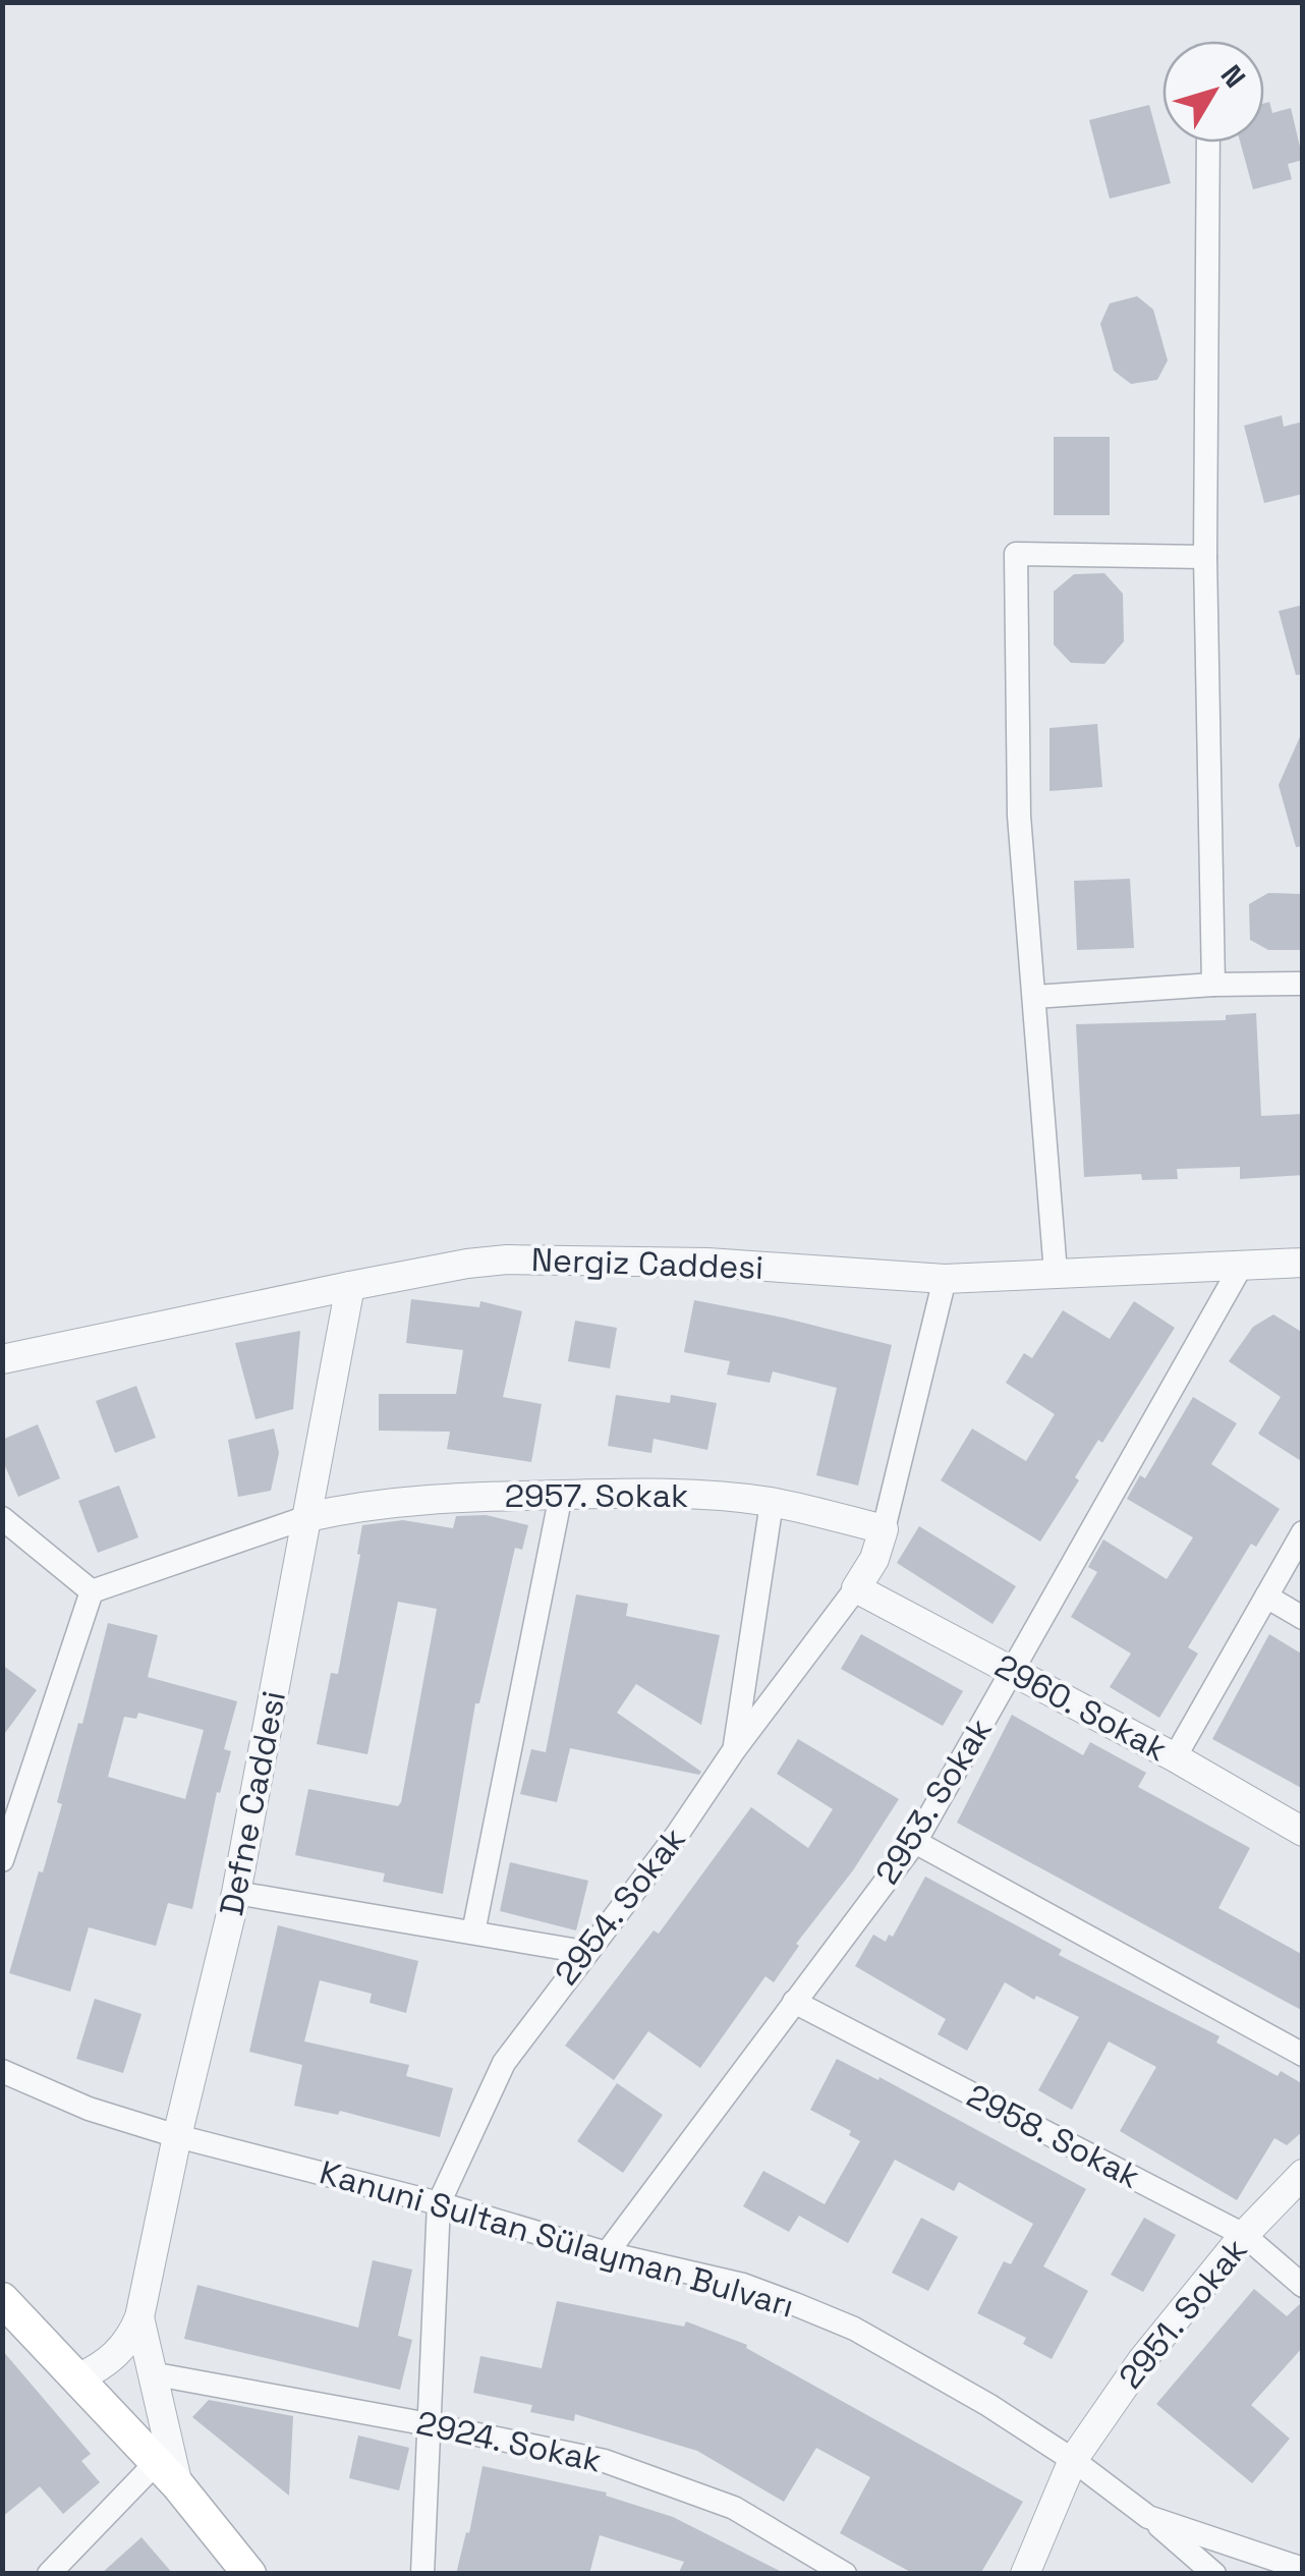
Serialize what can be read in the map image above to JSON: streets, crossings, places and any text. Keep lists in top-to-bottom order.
{
  "streets": {
    "street": [
      "Nergiz Caddesi",
      "2957. Sokak",
      "2960. Sokak",
      "2953. Sokak",
      "Defne Caddesi",
      "2954. Sokak",
      "2958. Sokak",
      "Kanuni Sultan Sülayman Bulvarı",
      "2951. Sokak",
      "2924. Sokak"
    ]
  },
  "crossings": [
    ["Nergiz Caddesi", "2953. Sokak"],
    ["Nergiz Caddesi", "Defne Caddesi"],
    ["Nergiz Caddesi", "2954. Sokak"],
    ["2957. Sokak", "Defne Caddesi"],
    ["2957. Sokak", "2954. Sokak"],
    ["2960. Sokak", "2953. Sokak"],
    ["2960. Sokak", "2954. Sokak"],
    ["2953. Sokak", "2958. Sokak"],
    ["2953. Sokak", "Kanuni Sultan Sülayman Bulvarı"],
    ["Defne Caddesi", "Kanuni Sultan Sülayman Bulvarı"],
    ["2954. Sokak", "Kanuni Sultan Sülayman Bulvarı"],
    ["2954. Sokak", "2924. Sokak"],
    ["2958. Sokak", "2951. Sokak"],
    ["Kanuni Sultan Sülayman Bulvarı", "2951. Sokak"]
  ],
  "north": "top right"
}
